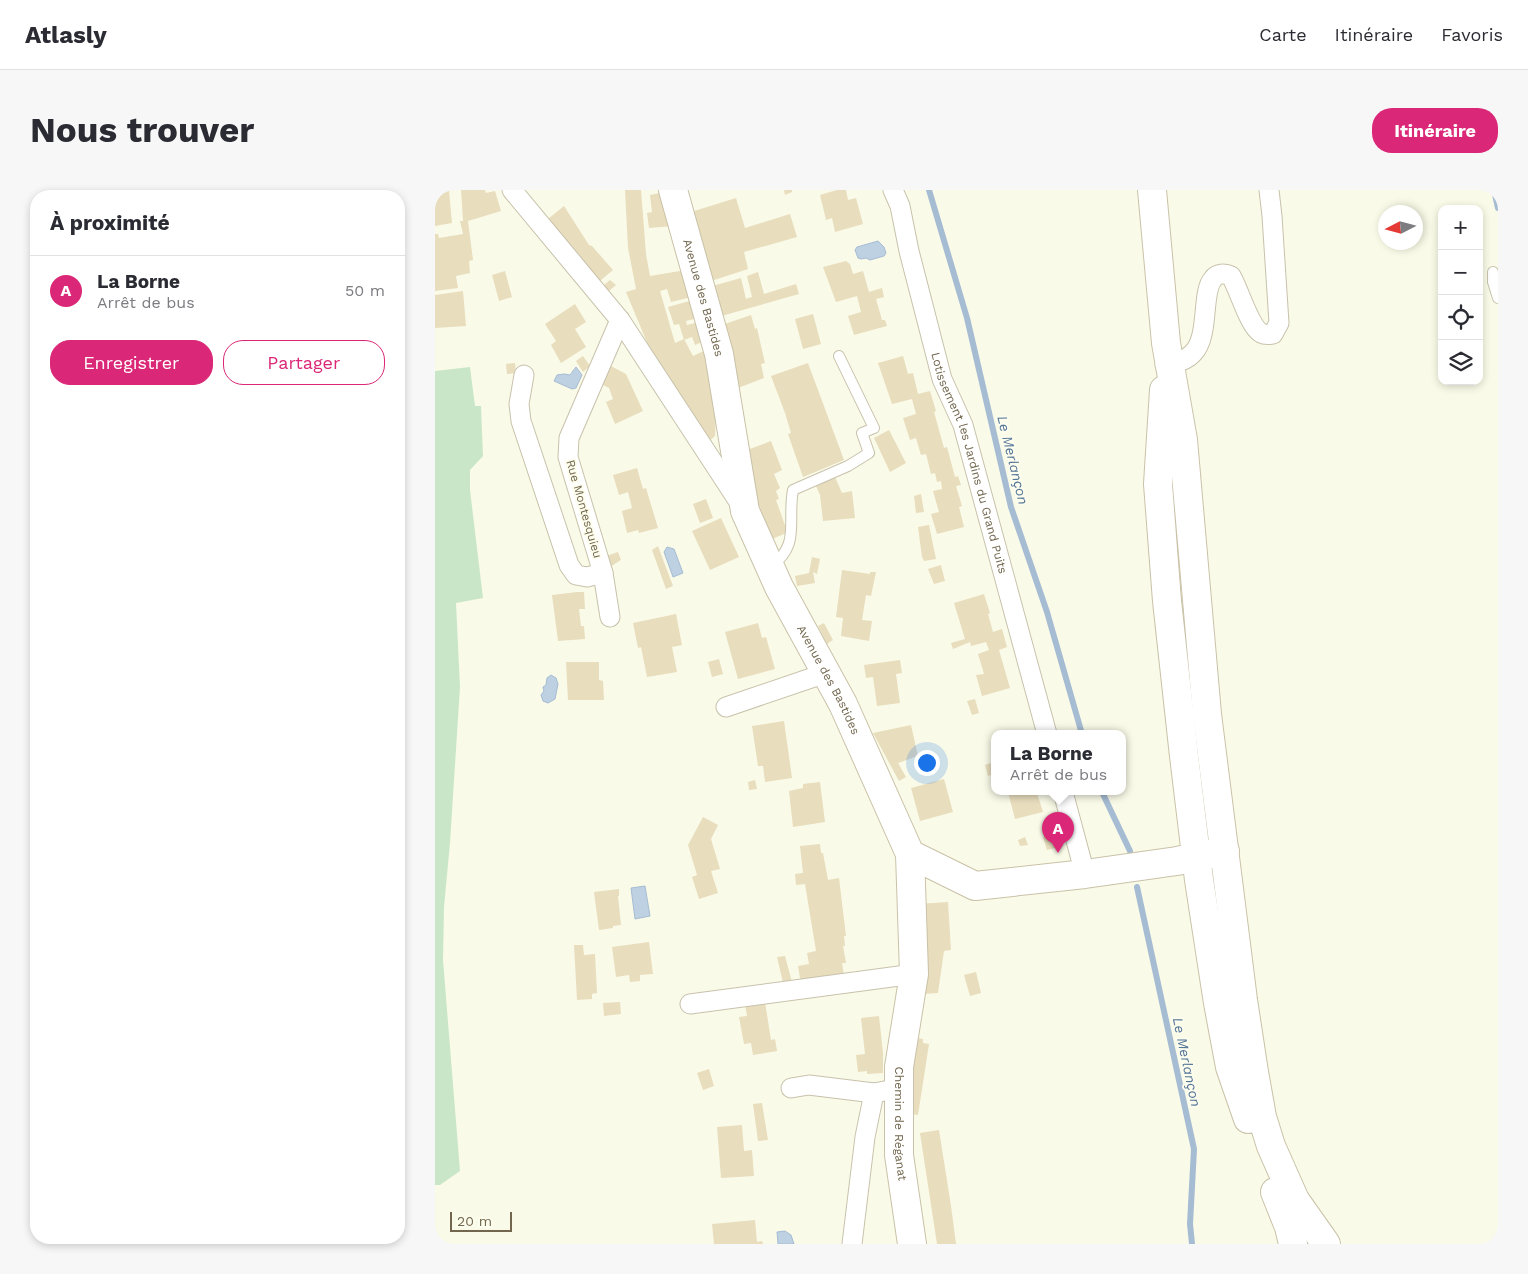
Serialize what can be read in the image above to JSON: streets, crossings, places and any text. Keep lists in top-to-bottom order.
{
  "streets": {
    "main road": ["Avenue des Bastides", "Chemin de Réganat"],
    "street": ["Lotissement les Jardins du Grand Puits", "Rue Montesquieu"]
  },
  "crossings": [
    ["Avenue des Bastides", "Chemin de Réganat"]
  ],
  "water": ["Le Merlançon"],
  "scale_bar": "20 m",
  "north": "left",
  "page": {
    "header": "Atlasly",
    "nav": ["Carte", "Itinéraire", "Favoris"],
    "buttons": [
      "Itinéraire",
      ["Enregistrer", "Partager"]
    ],
    "title": "Nous trouver",
    "heading": "À proximité",
    "map_buttons": ["+", "−"],
    "list": [
      {
        "mark": "A",
        "name": "La Borne",
        "note": "Arrêt de bus",
        "value": "50 m"
      }
    ],
    "popup": ["La Borne", "Arrêt de bus"],
    "pins": "A",
    "scale": "20 m"
  }
}
